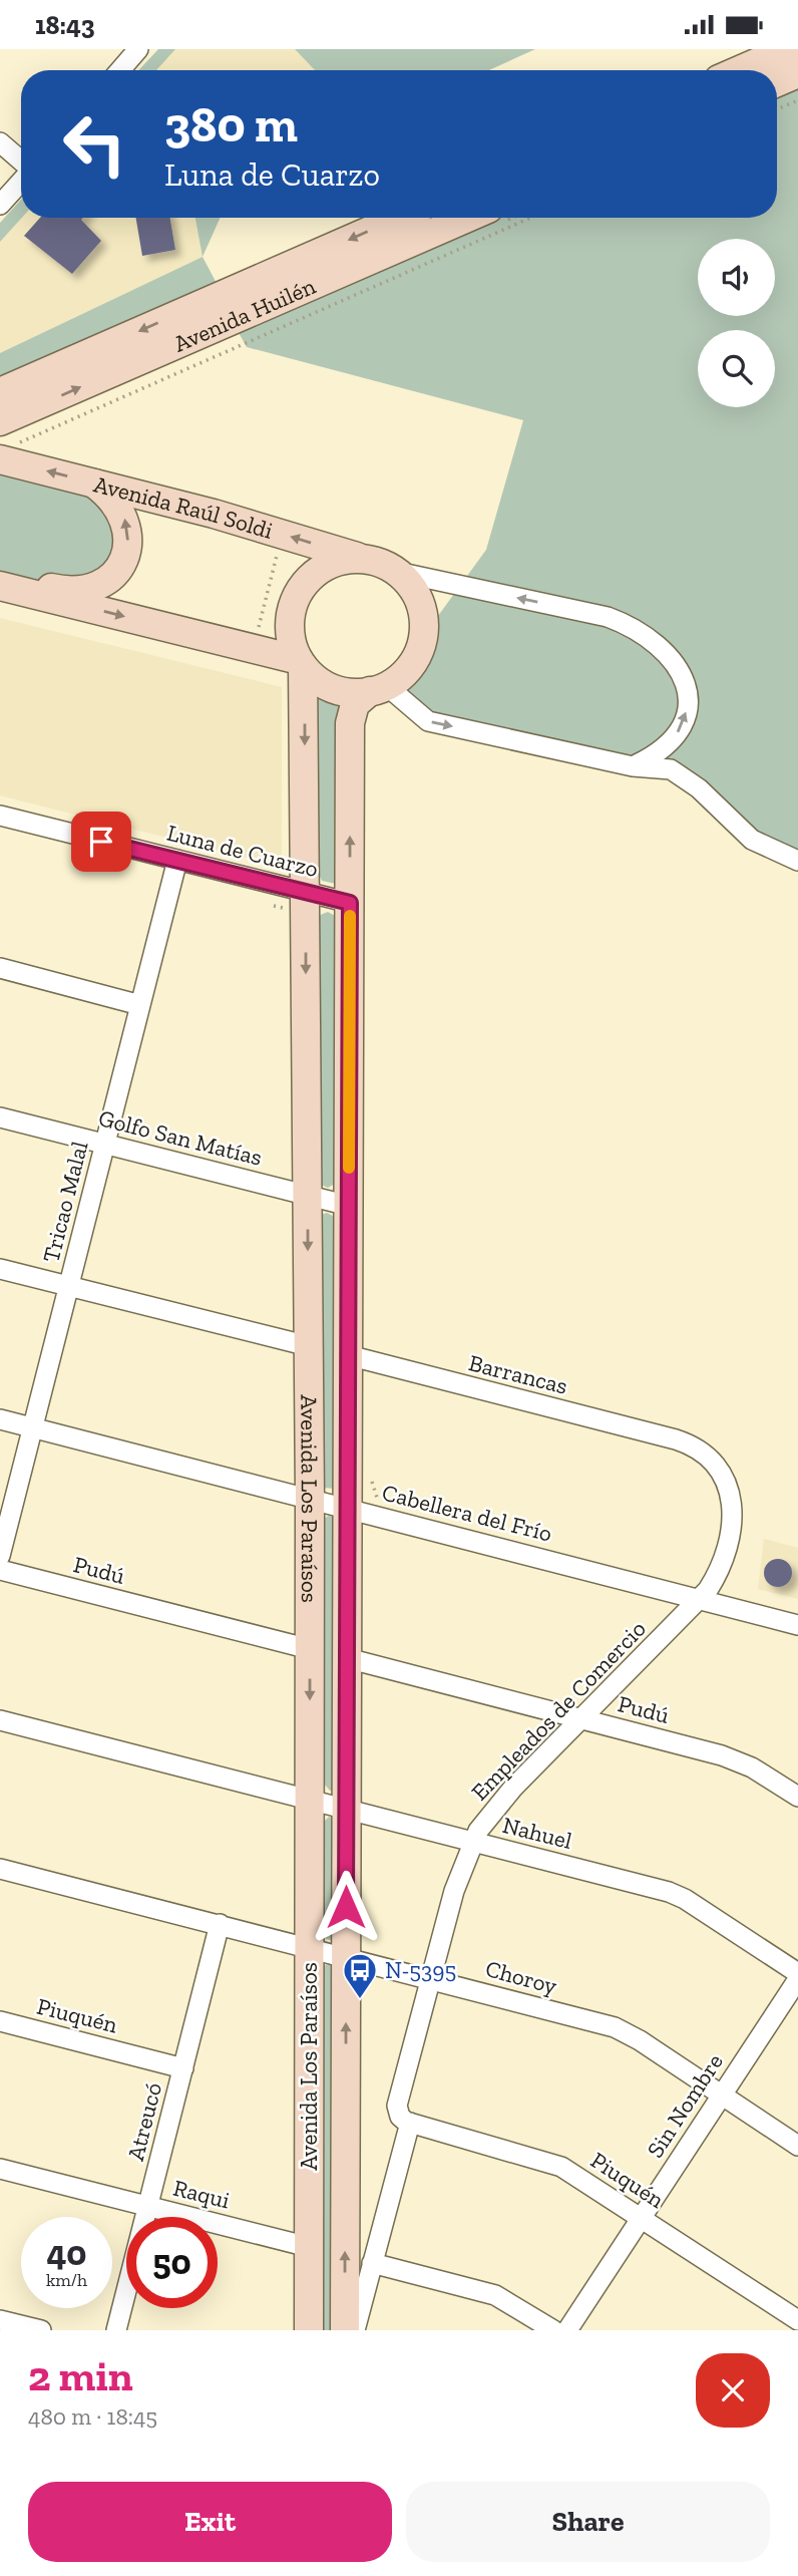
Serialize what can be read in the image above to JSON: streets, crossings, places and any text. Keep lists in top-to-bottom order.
{
  "streets": {
    "main road": ["Avenida Huilén", "Avenida Raúl Soldi", "Avenida Los Paraísos"],
    "street": [
      "Luna de Cuarzo",
      "Golfo San Matías",
      "Tricao Malal",
      "Barrancas",
      "Cabellera del Frío",
      "Pudú",
      "Empleados de Comercio",
      "Nahuel",
      "Choroy",
      "Piuquén",
      "Sin Nombre",
      "Atreucó",
      "Raqui"
    ]
  },
  "crossings": [
    ["Avenida Huilén", "Avenida Raúl Soldi"],
    ["Avenida Raúl Soldi", "Avenida Los Paraísos"],
    ["Luna de Cuarzo", "Tricao Malal"],
    ["Luna de Cuarzo", "Avenida Los Paraísos"],
    ["Golfo San Matías", "Tricao Malal"],
    ["Golfo San Matías", "Avenida Los Paraísos"],
    ["Tricao Malal", "Cabellera del Frío"],
    ["Barrancas", "Avenida Los Paraísos"],
    ["Barrancas", "Empleados de Comercio"],
    ["Avenida Los Paraísos", "Cabellera del Frío"],
    ["Avenida Los Paraísos", "Pudú"],
    ["Avenida Los Paraísos", "Nahuel"],
    ["Avenida Los Paraísos", "Choroy"],
    ["Avenida Los Paraísos", "Raqui"],
    ["Cabellera del Frío", "Empleados de Comercio"],
    ["Pudú", "Empleados de Comercio"],
    ["Empleados de Comercio", "Nahuel"],
    ["Empleados de Comercio", "Choroy"],
    ["Empleados de Comercio", "Piuquén"],
    ["Choroy", "Sin Nombre"],
    ["Choroy", "Atreucó"],
    ["Piuquén", "Sin Nombre"],
    ["Piuquén", "Atreucó"],
    ["Atreucó", "Raqui"]
  ],
  "places": {
    "bus stop": ["N-5395"]
  },
  "page": {
    "status": "18:43",
    "turn": ["380 m", "Luna de Cuarzo"],
    "speed": "40 km/h",
    "limit": "50",
    "heading": ["2 min", "480 m · 18:45"],
    "buttons": ["Exit", "Share"]
  }
}
